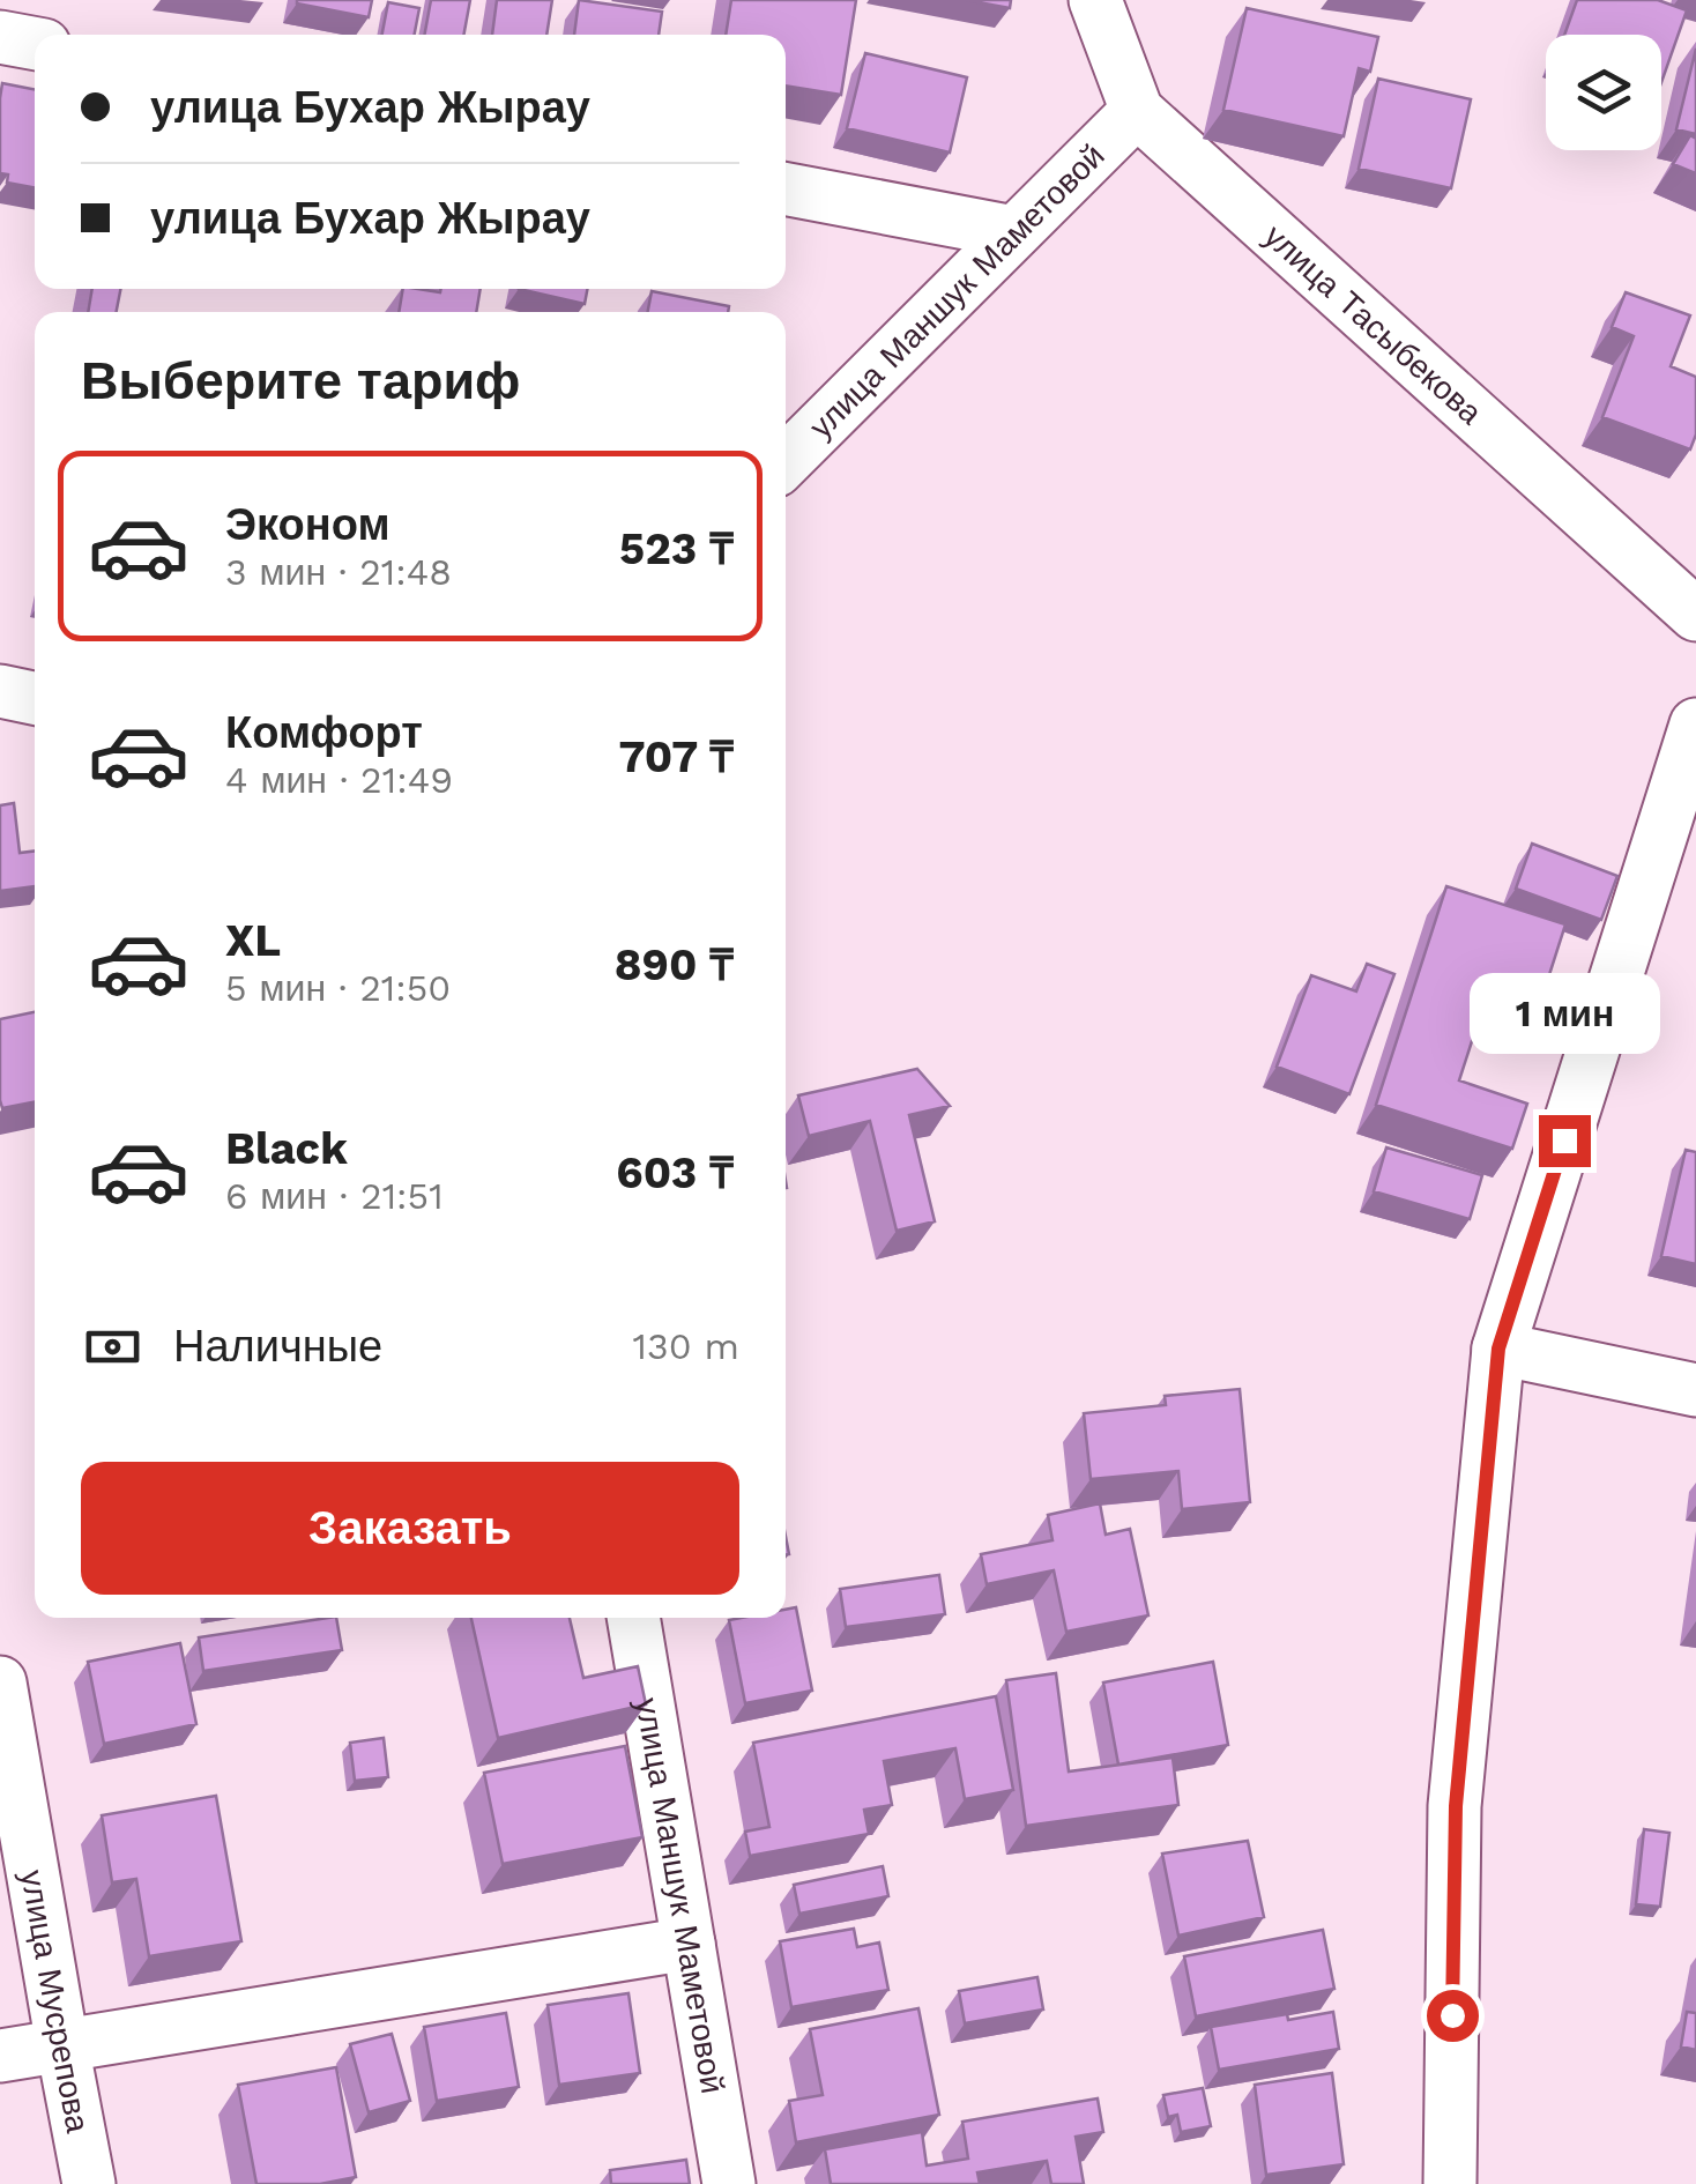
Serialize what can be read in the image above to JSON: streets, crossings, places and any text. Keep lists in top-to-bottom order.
{
  "streets": {
    "street": ["улица Маншук Маметовой", "улица Тасыбекова", "улица Мусрепова"]
  },
  "crossings": [
    ["улица Маншук Маметовой", "улица Тасыбекова"]
  ],
  "page": {
    "banner": ["улица Бухар Жырау", "улица Бухар Жырау"],
    "heading": "Выберите тариф",
    "list": [
      {
        "name": "Эконом",
        "note": "3 мин · 21:48",
        "value": "523 ₸"
      },
      {
        "name": "Комфорт",
        "note": "4 мин · 21:49",
        "value": "707 ₸"
      },
      {
        "name": "XL",
        "note": "5 мин · 21:50",
        "value": "890 ₸"
      },
      {
        "name": "Black",
        "note": "6 мин · 21:51",
        "value": "603 ₸"
      }
    ],
    "bubble": "1 мин",
    "pay": ["Наличные", "130 m"],
    "buttons": "Заказать"
  }
}
